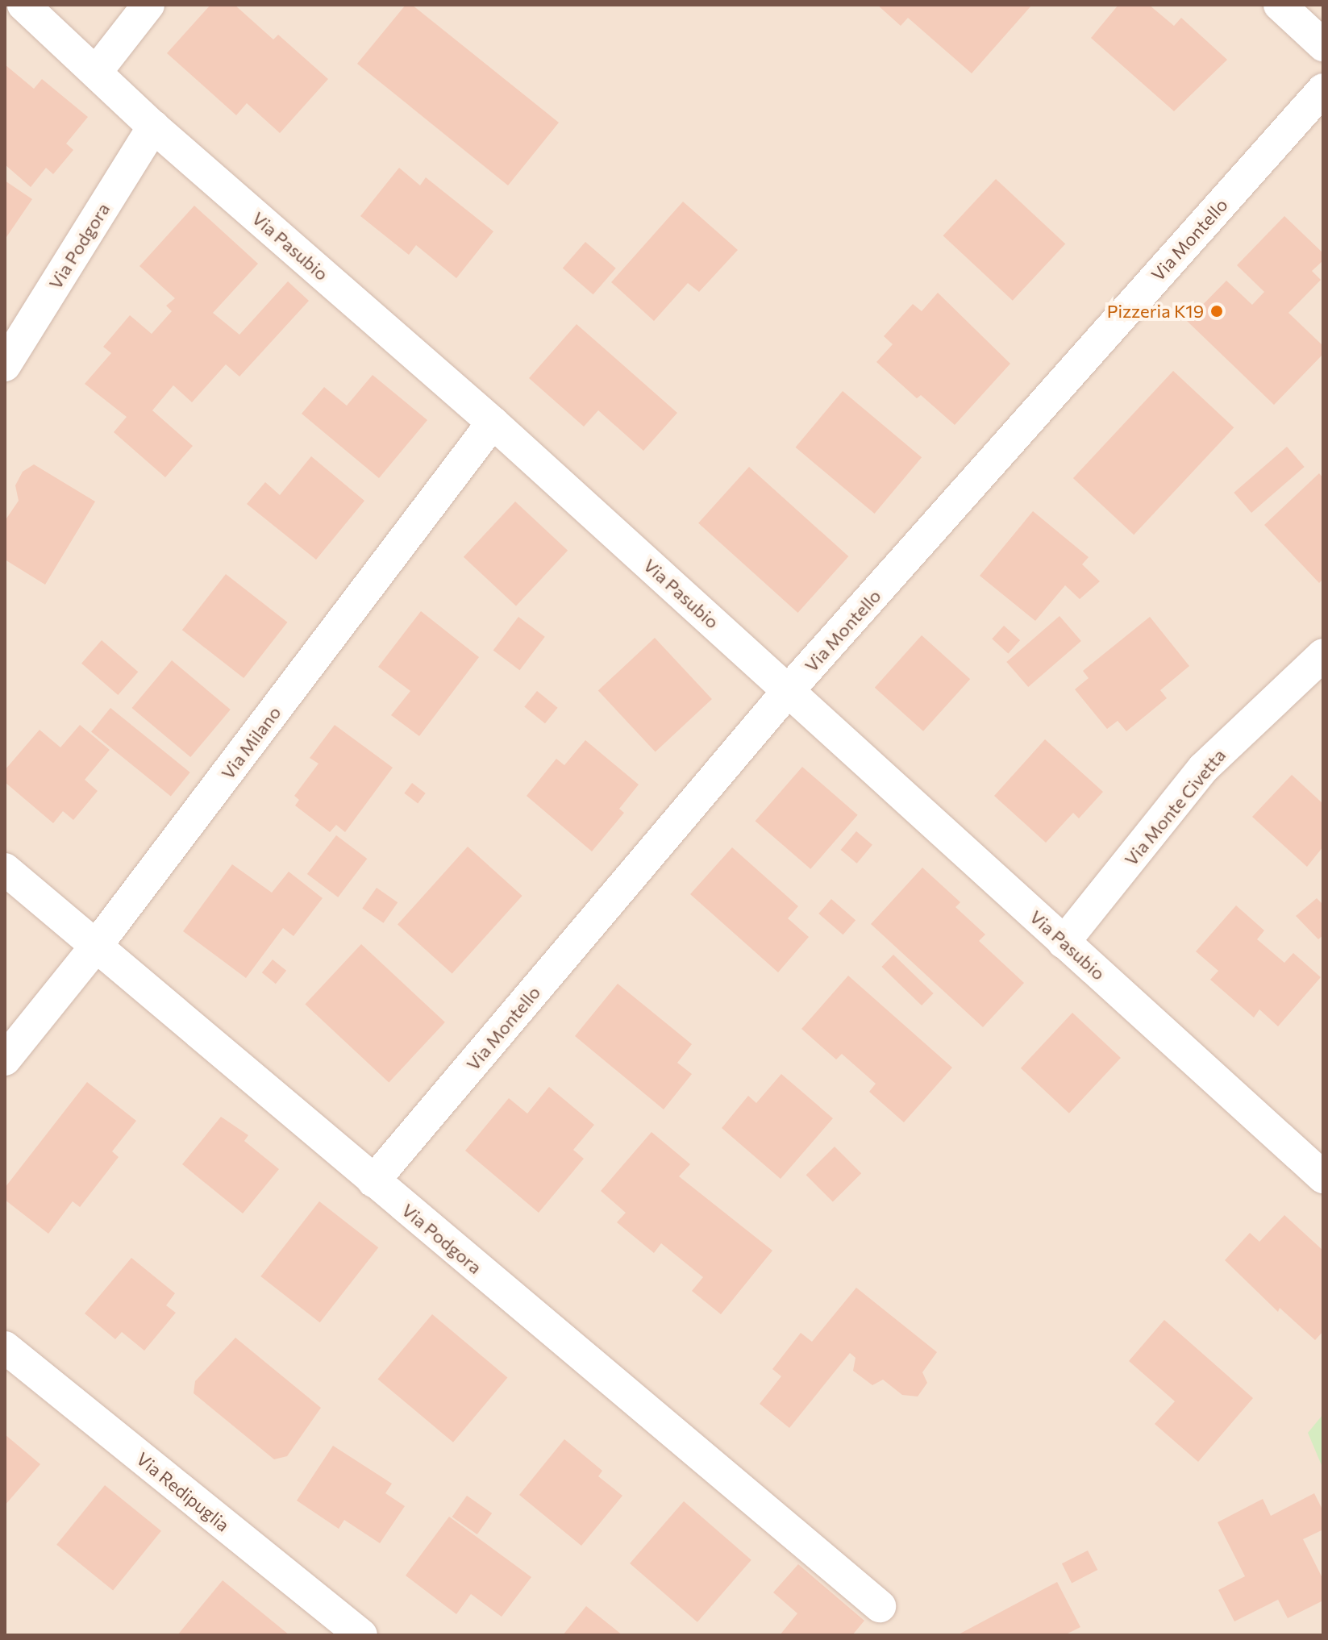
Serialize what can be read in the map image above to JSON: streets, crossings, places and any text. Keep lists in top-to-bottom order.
{
  "streets": {
    "street": [
      "Via Montello",
      "Via Podgora",
      "Via Pasubio",
      "Via Milano",
      "Via Monte Civetta",
      "Via Redipuglia"
    ]
  },
  "crossings": [
    ["Via Montello", "Via Podgora"],
    ["Via Montello", "Via Pasubio"],
    ["Via Podgora", "Via Pasubio"],
    ["Via Podgora", "Via Milano"],
    ["Via Pasubio", "Via Milano"],
    ["Via Pasubio", "Via Monte Civetta"]
  ],
  "places": ["Pizzeria K19"]
}
